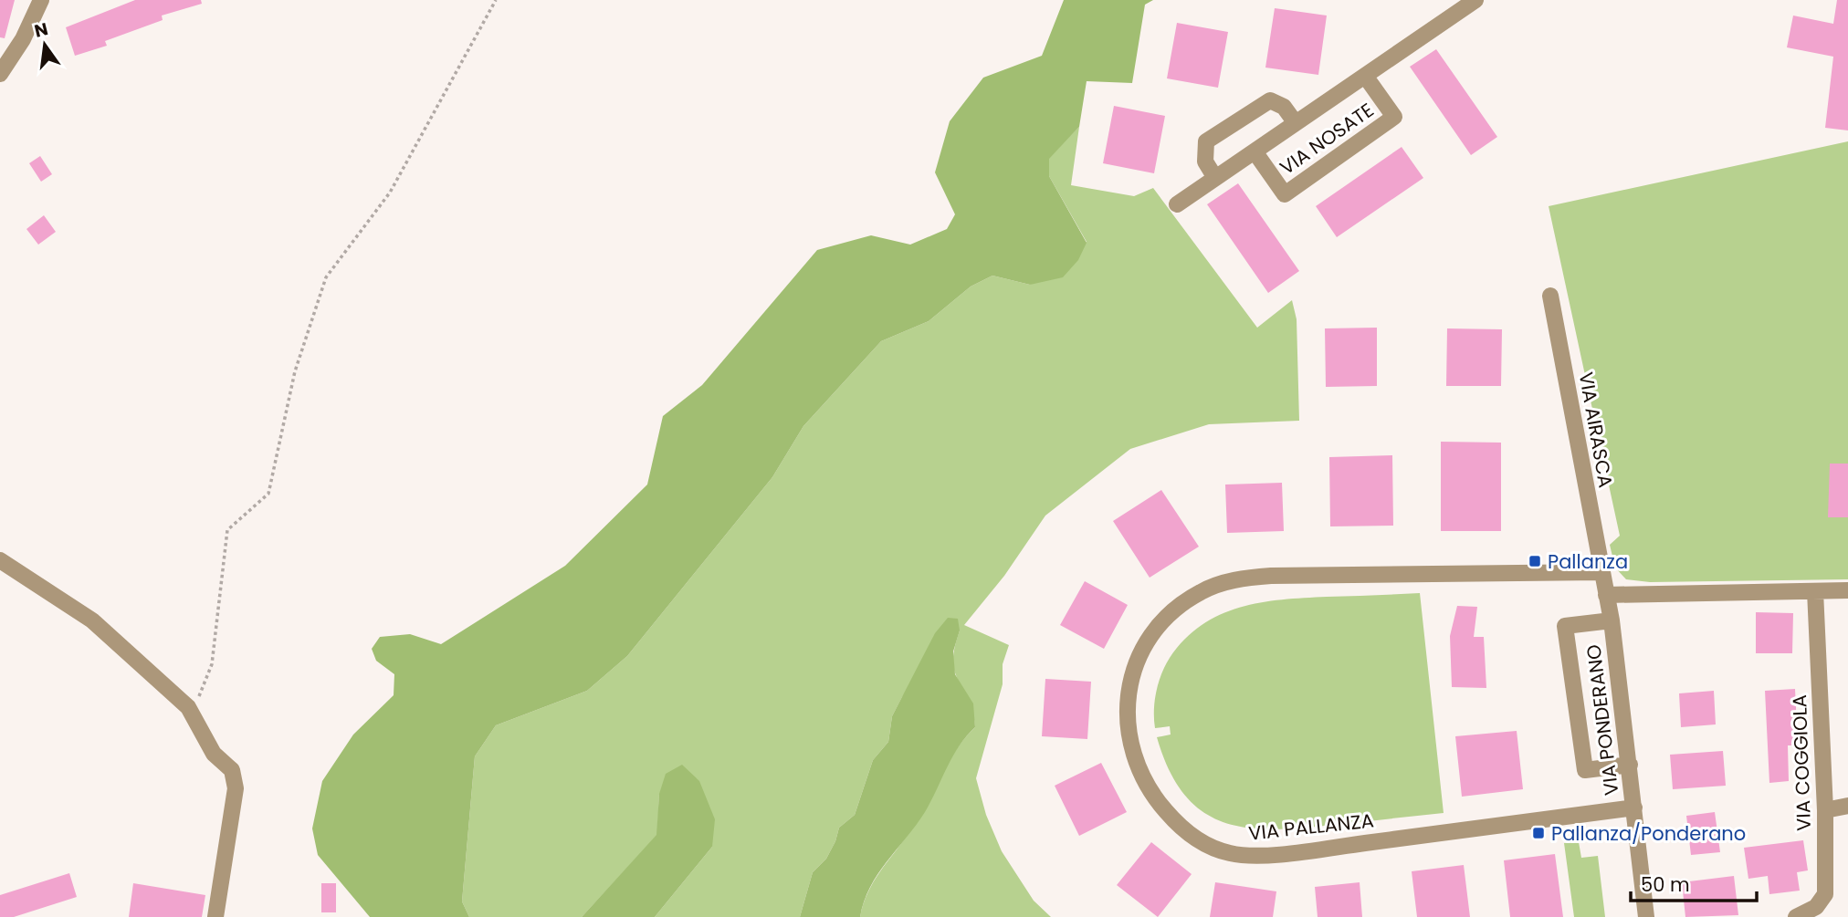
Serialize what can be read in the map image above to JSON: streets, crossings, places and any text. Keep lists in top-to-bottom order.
{
  "streets": {
    "street": [
      "VIA NOSATE",
      "VIA AIRASCA",
      "VIA PONDERANO",
      "VIA COGGIOLA",
      "VIA PALLANZA"
    ]
  },
  "crossings": [
    ["VIA AIRASCA", "VIA PONDERANO"],
    ["VIA AIRASCA", "VIA PALLANZA"],
    ["VIA PONDERANO", "VIA PALLANZA"]
  ],
  "places": {
    "transit": ["Pallanza", "Pallanza/Ponderano"]
  },
  "scale_bar": "50 m",
  "north": "top"
}
